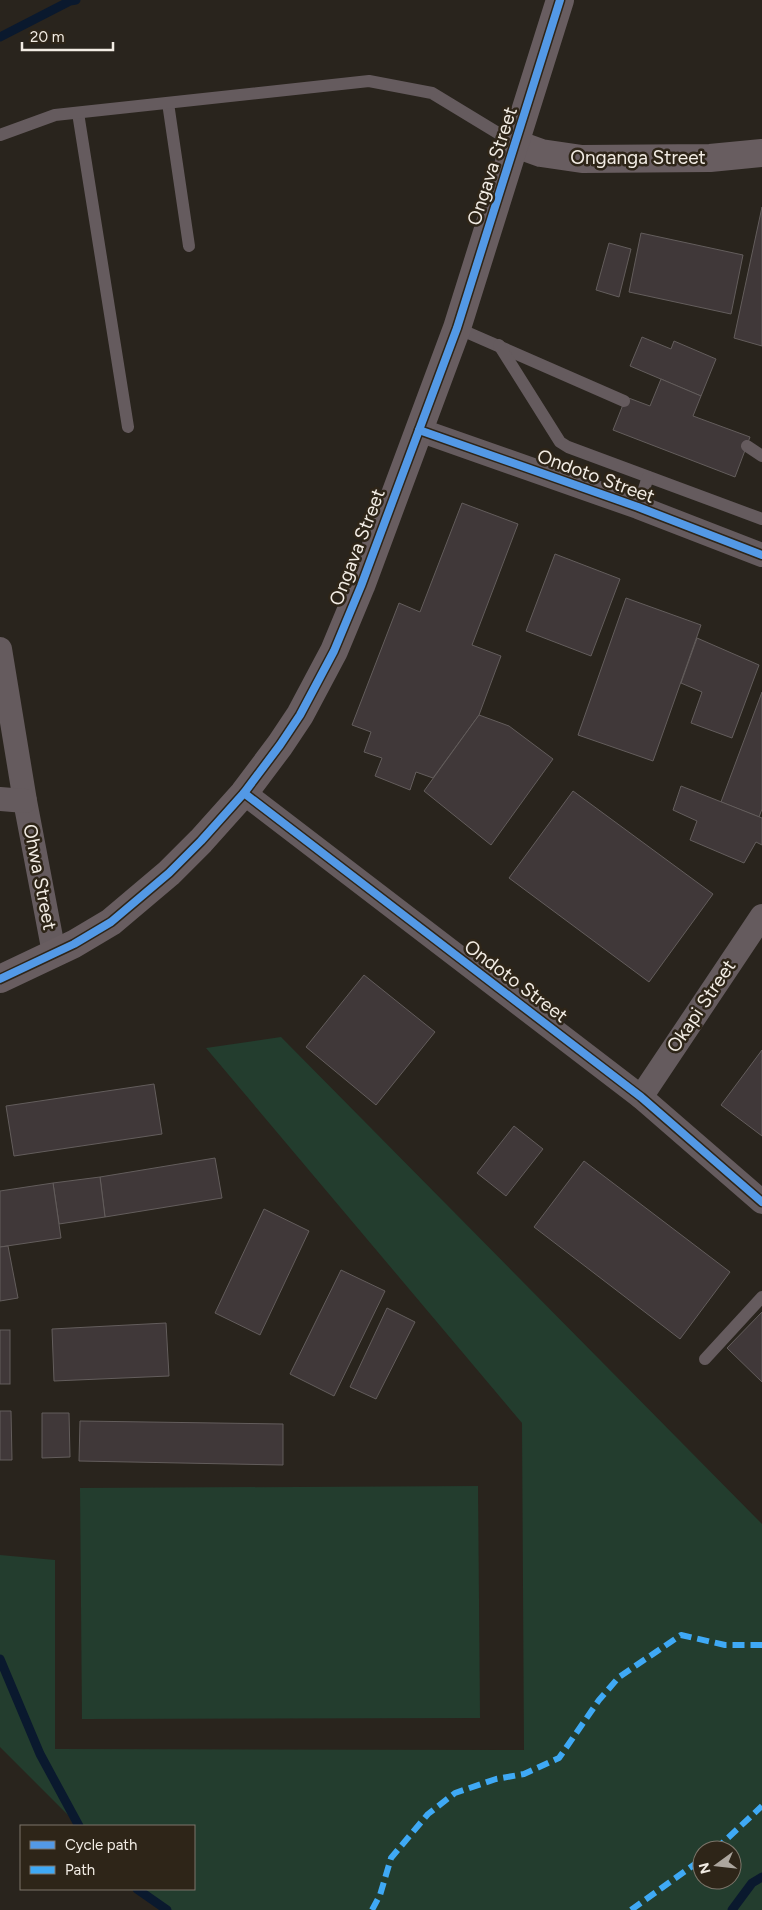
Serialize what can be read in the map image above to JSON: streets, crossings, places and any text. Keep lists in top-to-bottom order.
{
  "streets": {
    "street": [
      "Onganga Street",
      "Ongava Street",
      "Ondoto Street",
      "Ohwa Street",
      "Okapi Street"
    ]
  },
  "crossings": [
    ["Onganga Street", "Ongava Street"],
    ["Ongava Street", "Ondoto Street"],
    ["Ongava Street", "Ohwa Street"],
    ["Ondoto Street", "Okapi Street"]
  ],
  "legend": ["Cycle path", "Path"],
  "scale_bar": "20 m",
  "north": "left"
}
